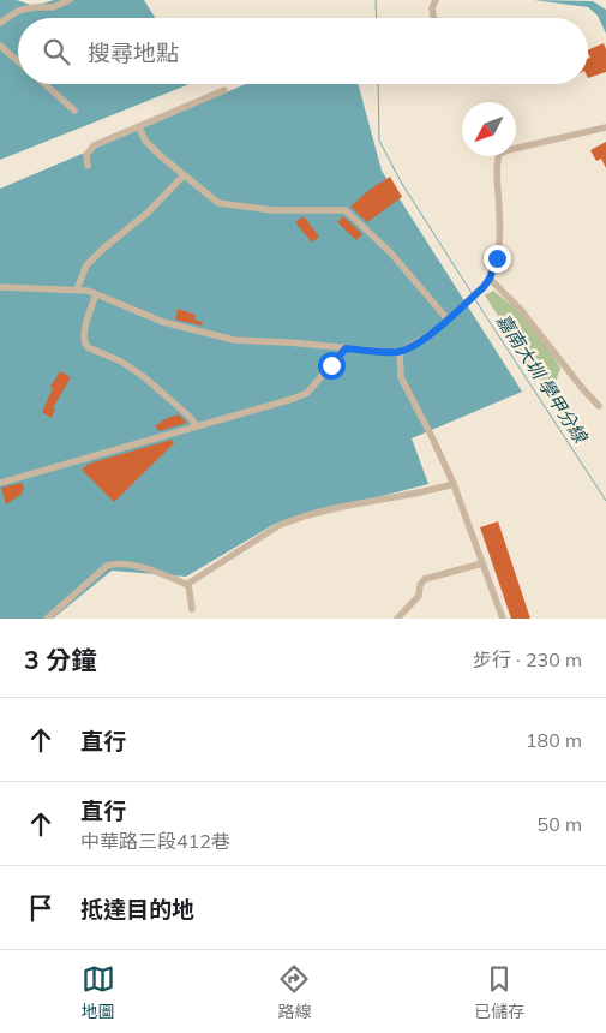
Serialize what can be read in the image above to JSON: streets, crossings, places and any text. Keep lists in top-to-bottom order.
{
  "water": ["嘉南大圳 學甲分線"],
  "north": "bottom left",
  "page": {
    "search": "搜尋地點",
    "heading": ["3 分鐘", "步行 · 230 m"],
    "list": [
      ["直行", "180 m"],
      ["直行", "中華路三段412巷", "50 m"],
      "抵達目的地"
    ],
    "nav": ["地圖", "路線", "已儲存"]
  }
}
